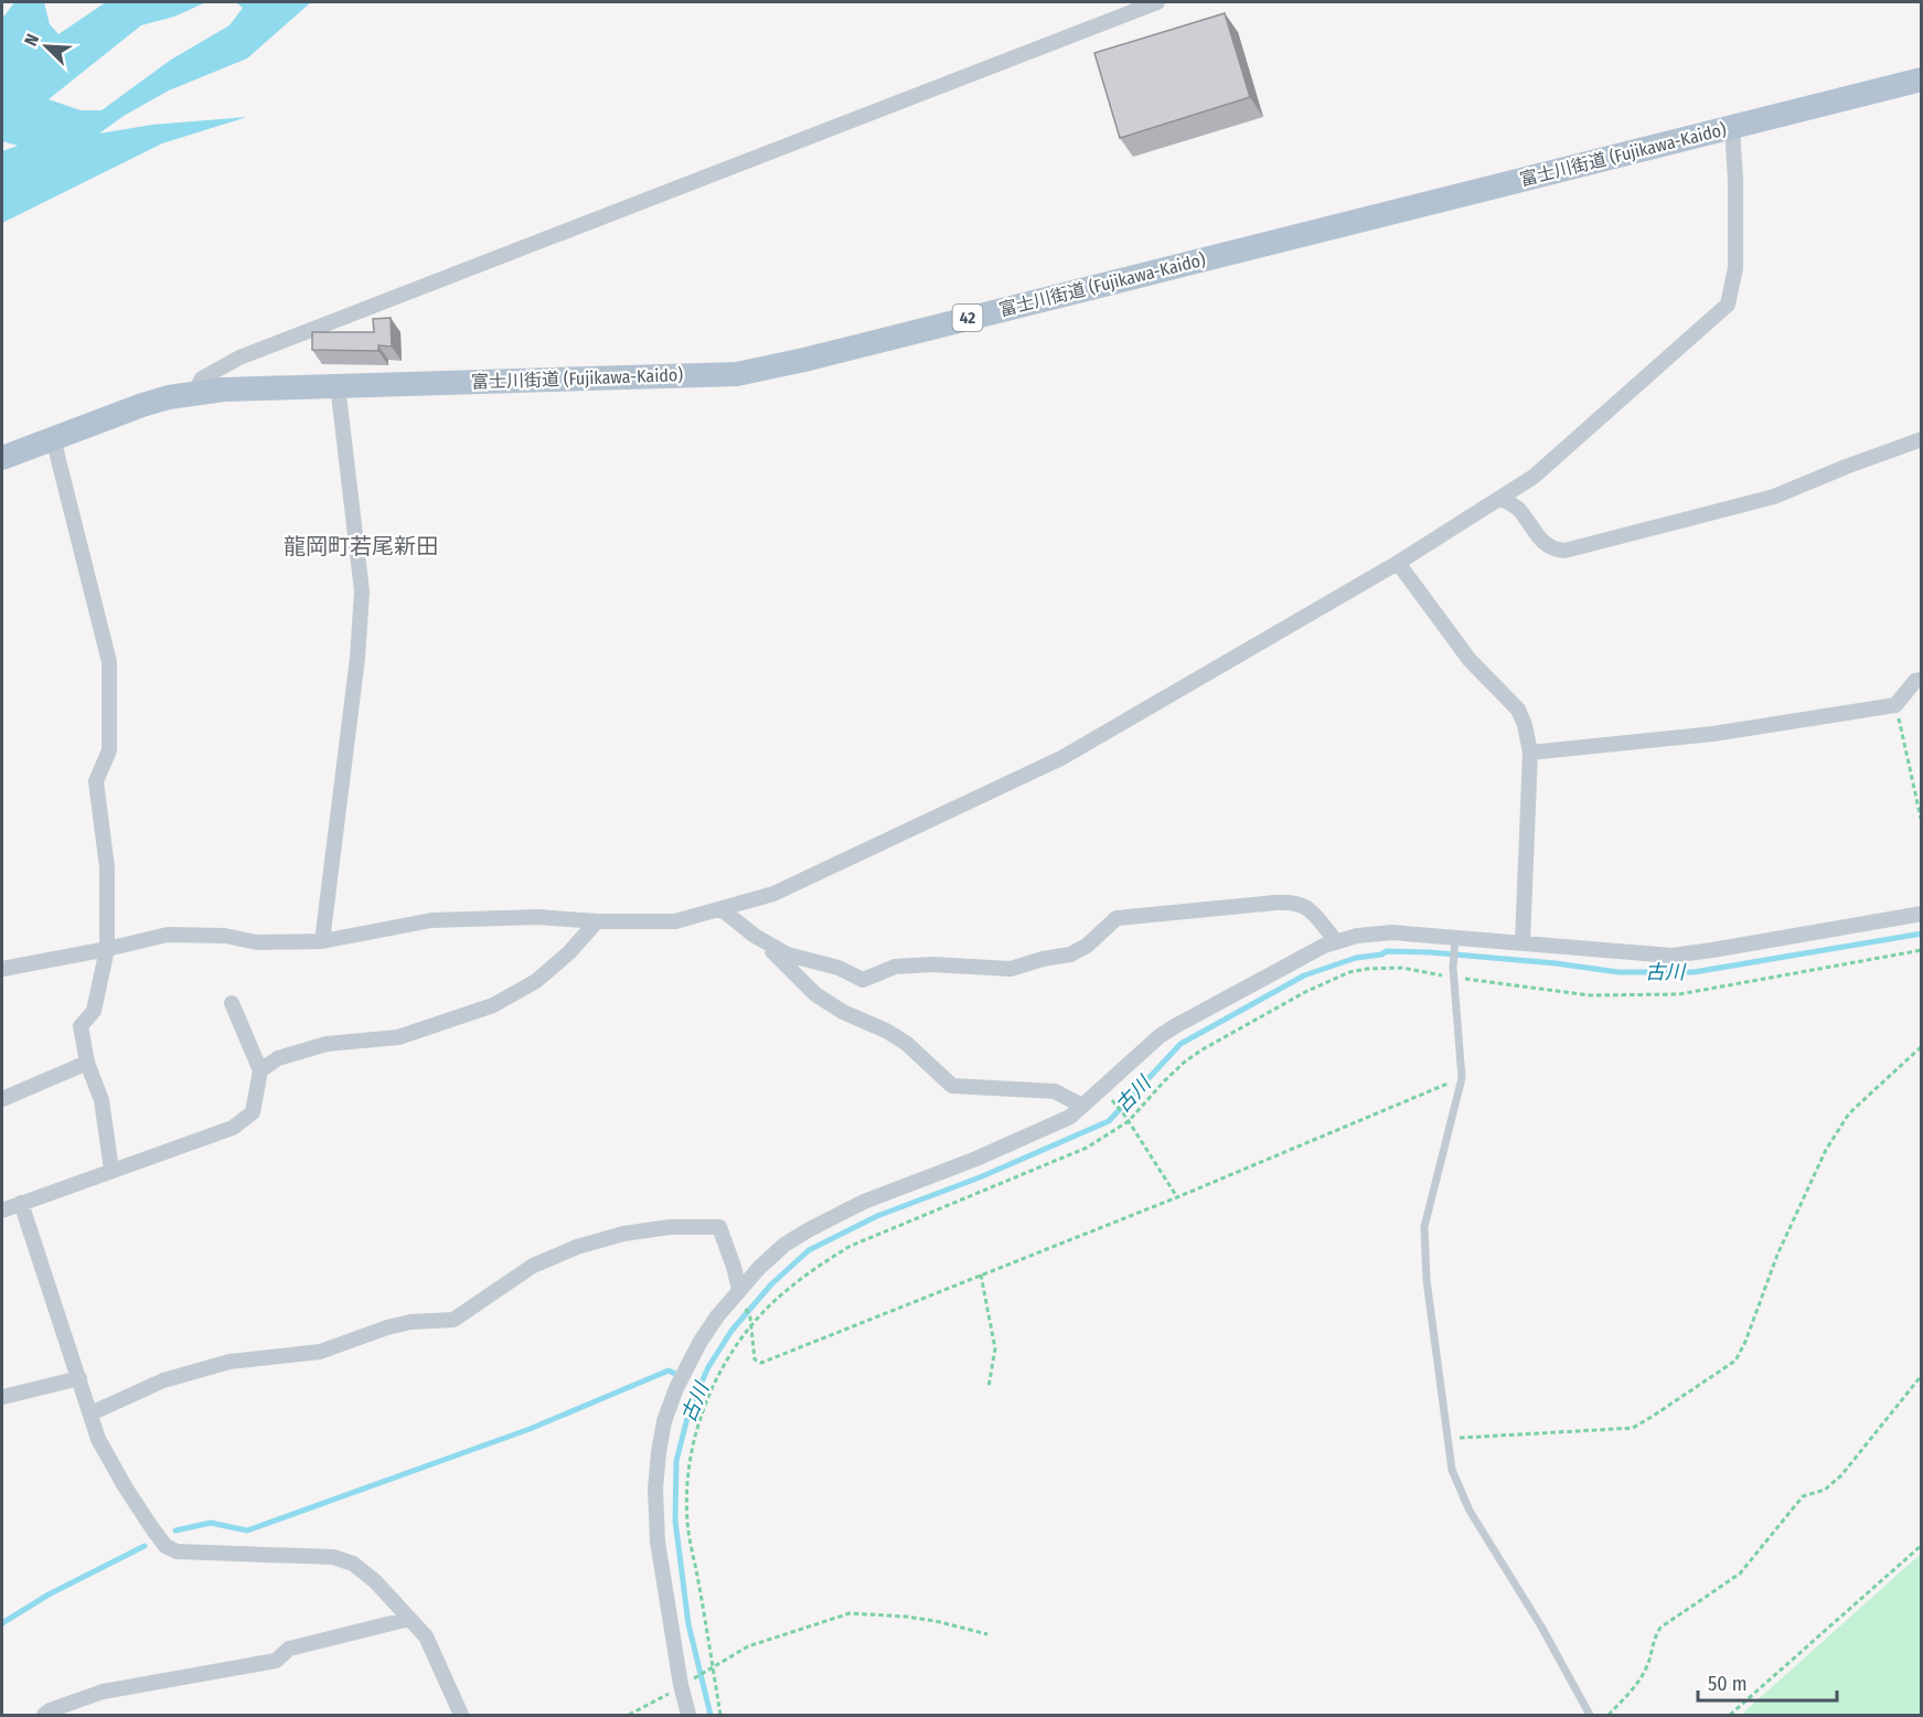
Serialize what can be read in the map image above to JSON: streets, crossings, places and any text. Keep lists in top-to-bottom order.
{
  "streets": {
    "main road": ["富士川街道 (Fujikawa-Kaido)", "42"]
  },
  "districts": ["龍岡町若尾新田"],
  "water": ["古川"],
  "scale_bar": "50 m",
  "north": "top left"
}
